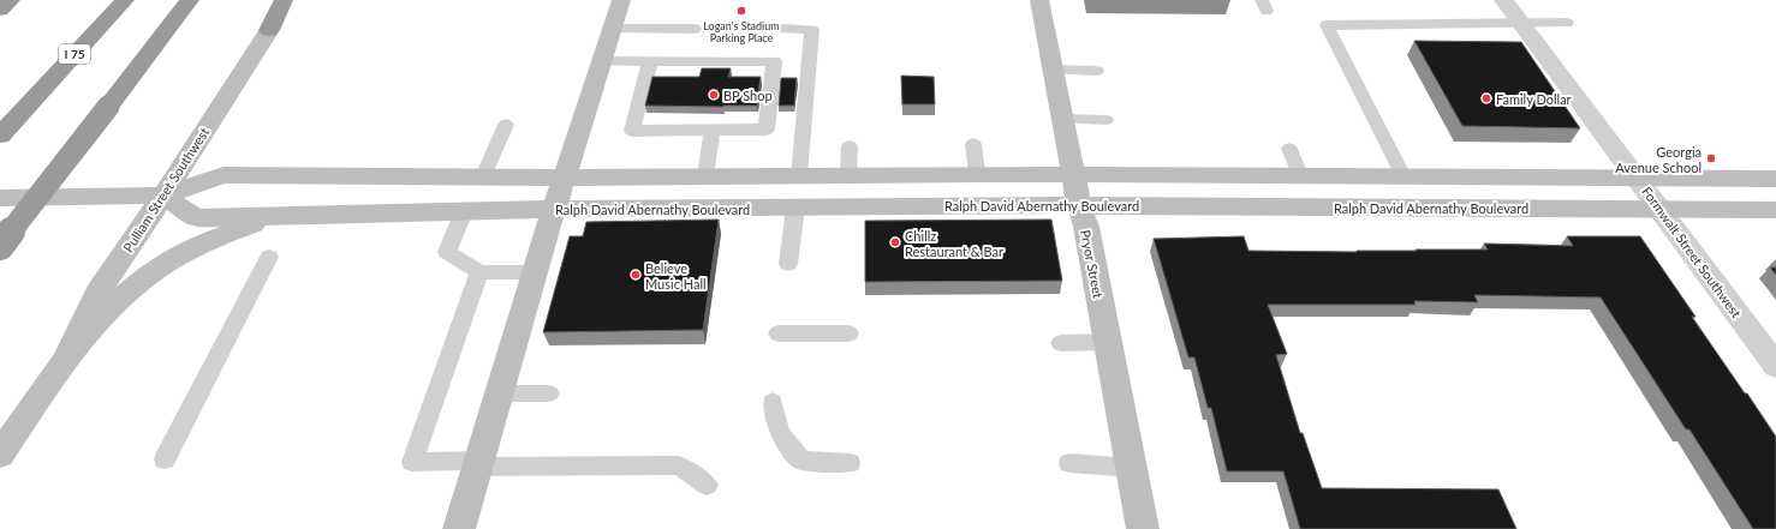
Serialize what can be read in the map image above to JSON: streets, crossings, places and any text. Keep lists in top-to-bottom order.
{
  "streets": {
    "highway": ["I 75"],
    "main road": ["Pulliam Street Southwest", "Ralph David Abernathy Boulevard", "Pryor Street"],
    "street": ["Formwalt Street Southwest"]
  },
  "crossings": [
    ["Pulliam Street Southwest", "Ralph David Abernathy Boulevard"],
    ["Ralph David Abernathy Boulevard", "Formwalt Street Southwest"],
    ["Ralph David Abernathy Boulevard", "Pryor Street"]
  ],
  "places": [
    "Logan's Stadium Parking Place",
    "BP Shop",
    "Family Dollar",
    "Georgia Avenue School",
    "Chillz Restaurant & Bar",
    "Believe Music Hall"
  ]
}
